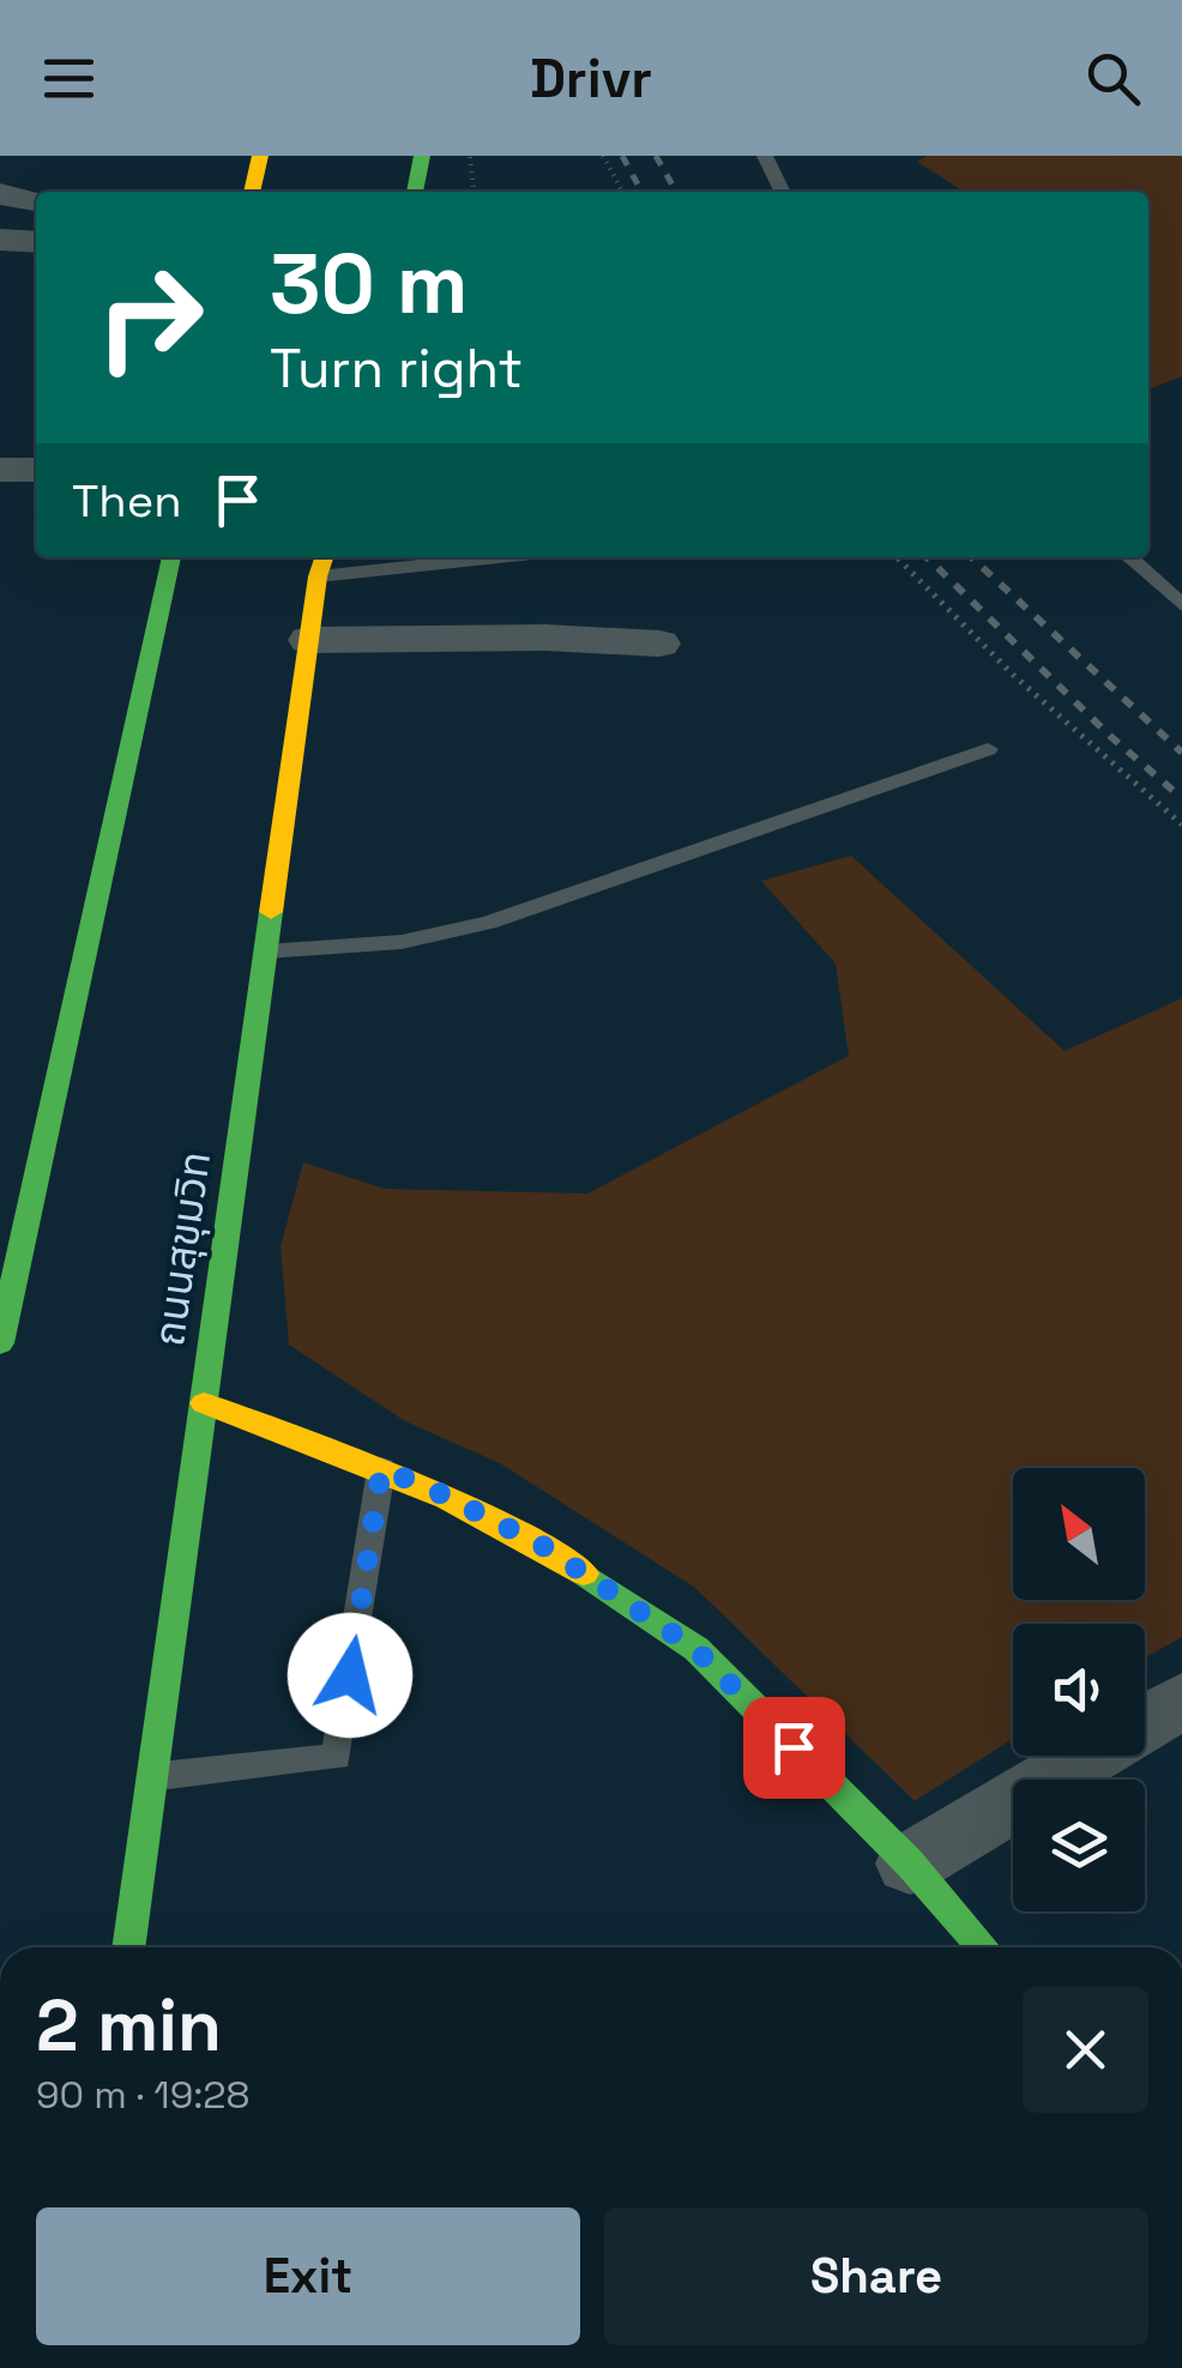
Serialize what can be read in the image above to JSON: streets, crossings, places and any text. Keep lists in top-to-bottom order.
{
  "streets": {
    "main road": ["ถนนสุขุมวิท"]
  },
  "north": "top left",
  "page": {
    "header": "Drivr",
    "turn": ["30 m", "Turn right"],
    "then": "Then",
    "heading": ["2 min", "90 m · 19:28"],
    "buttons": ["Exit", "Share"]
  }
}
